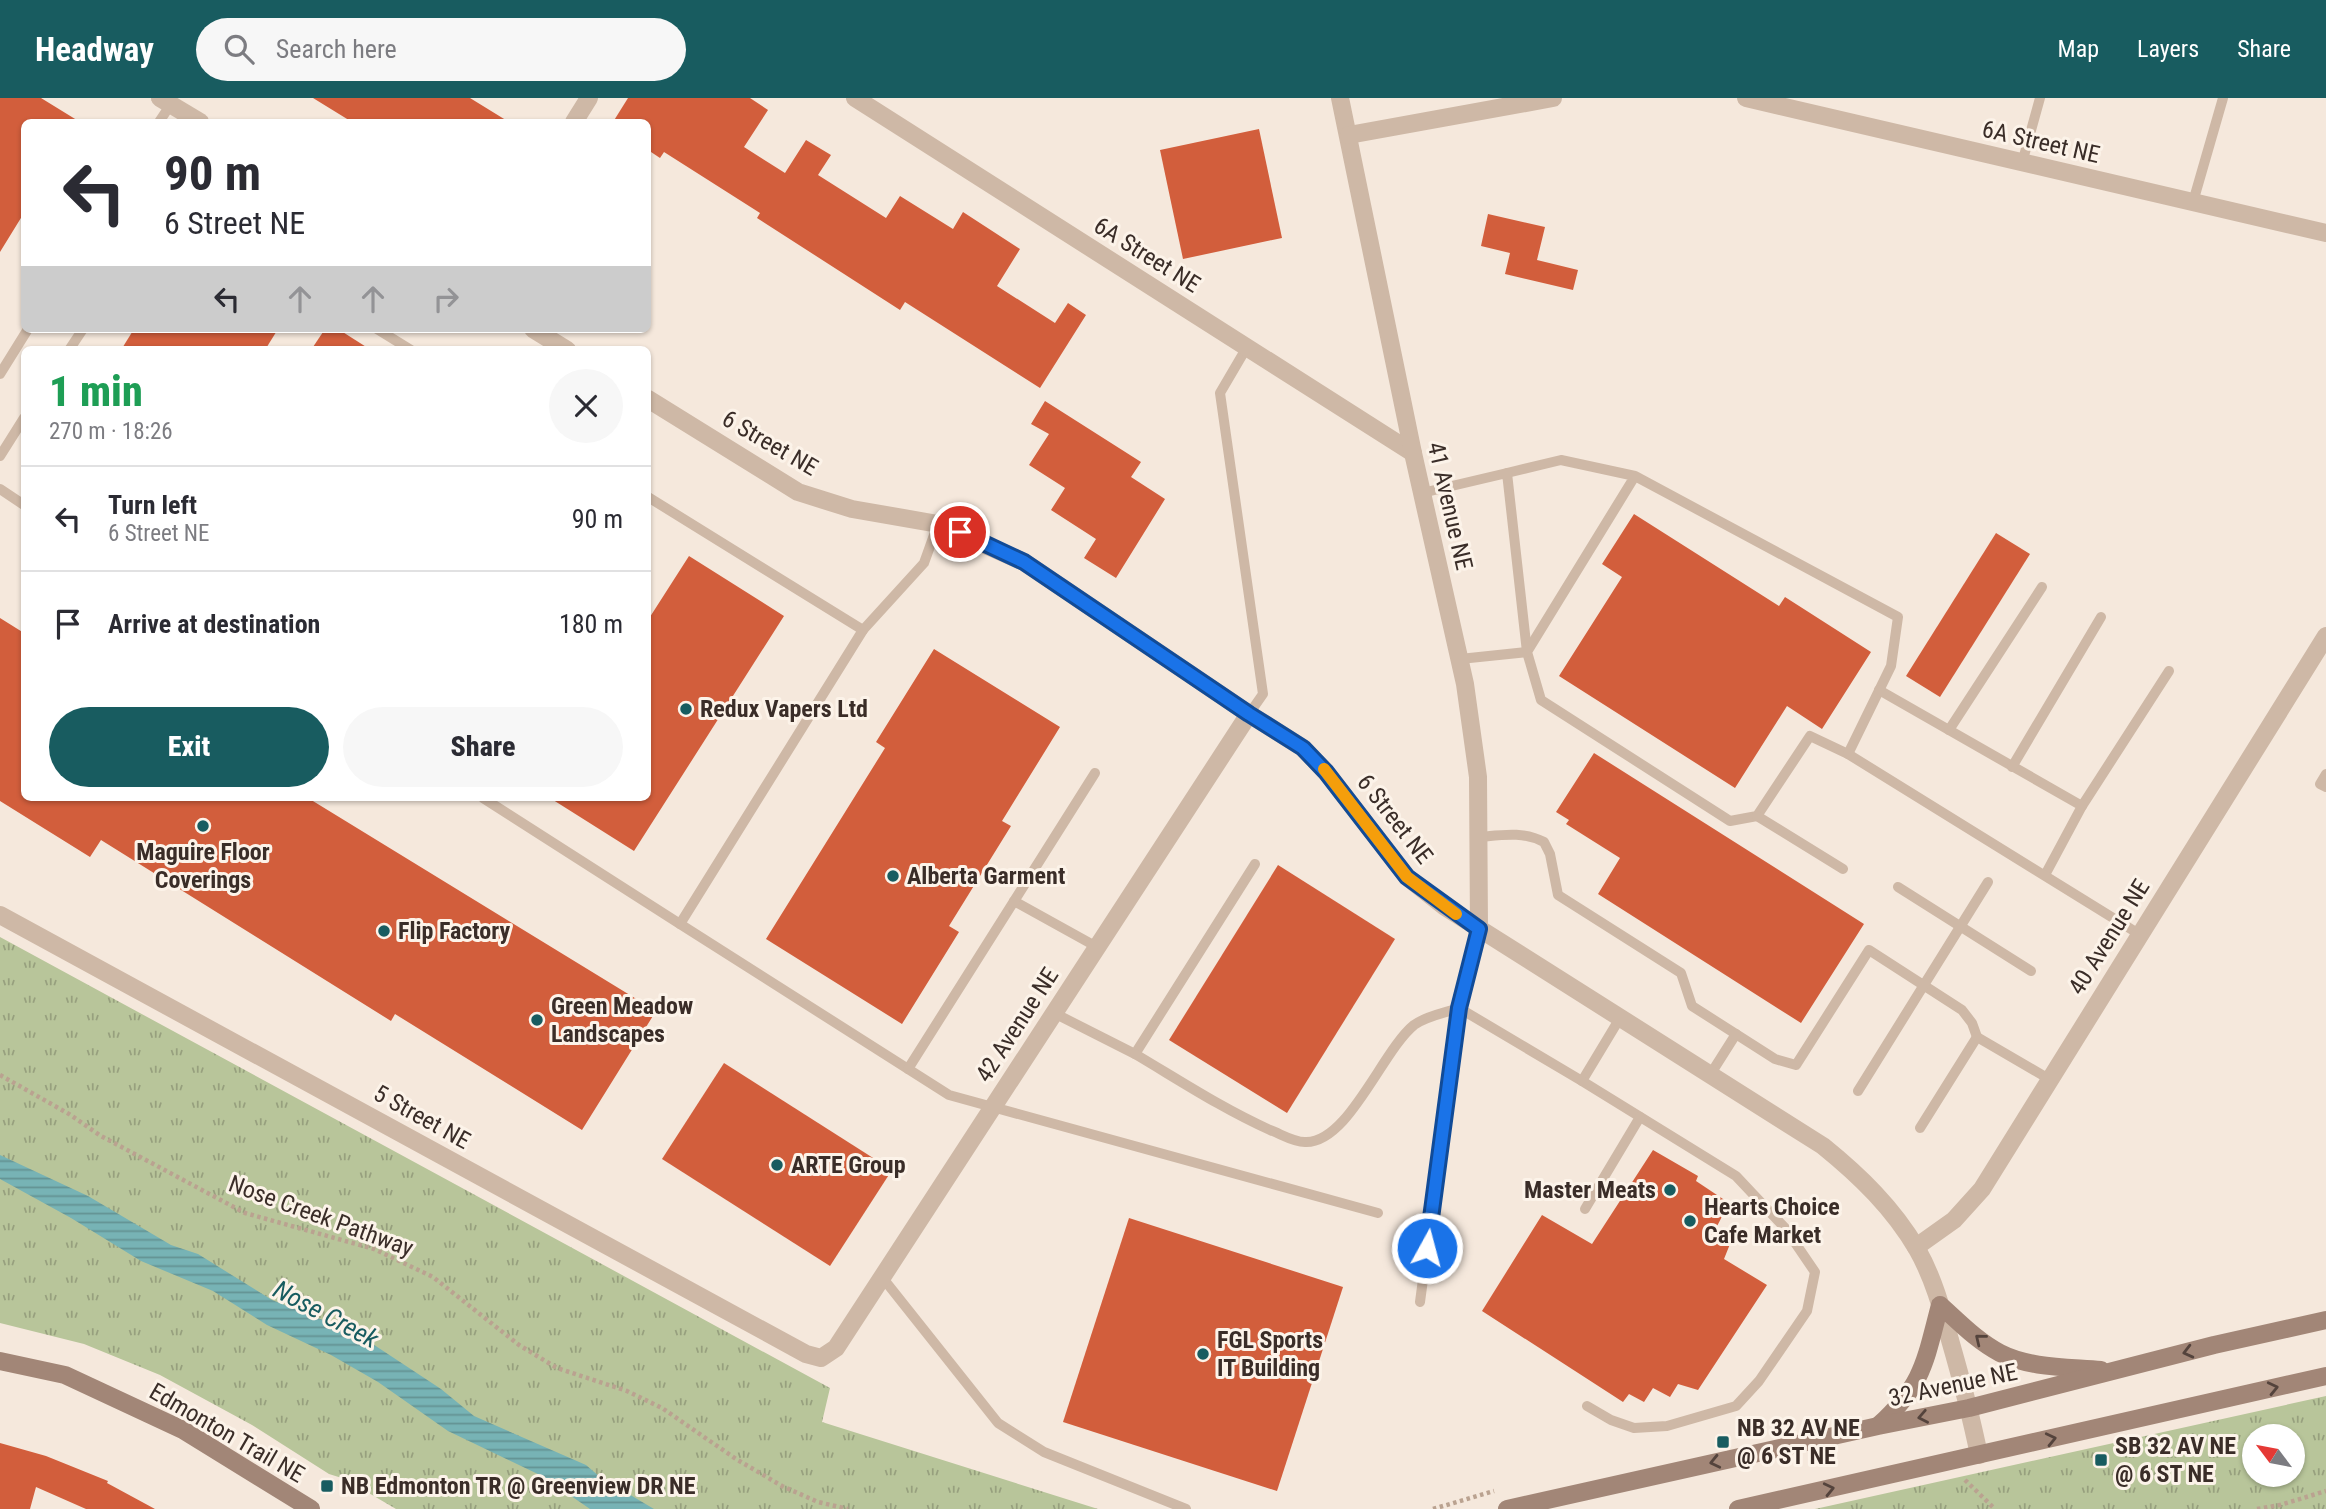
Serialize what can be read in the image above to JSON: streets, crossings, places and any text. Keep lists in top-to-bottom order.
{
  "streets": {
    "main road": ["32 Avenue NE", "Edmonton Trail NE"],
    "street": [
      "6A Street NE",
      "6 Street NE",
      "41 Avenue NE",
      "40 Avenue NE",
      "42 Avenue NE",
      "5 Street NE"
    ],
    "path": ["Nose Creek Pathway"]
  },
  "crossings": [
    ["6A Street NE", "41 Avenue NE"],
    ["6 Street NE", "41 Avenue NE"],
    ["6 Street NE", "40 Avenue NE"],
    ["6 Street NE", "42 Avenue NE"],
    ["6 Street NE", "32 Avenue NE"],
    ["42 Avenue NE", "5 Street NE"]
  ],
  "water": ["Nose Creek"],
  "places": {
    "other": [
      "Redux Vapers Ltd",
      "Maguire Floor Coverings",
      "Alberta Garment",
      "Flip Factory",
      "Green Meadow Landscapes",
      "ARTE Group",
      "Master Meats",
      "Hearts Choice Cafe Market",
      "FGL Sports IT Building"
    ],
    "transit": ["NB 32 AV NE @ 6 ST NE", "SB 32 AV NE @ 6 ST NE", "NB Edmonton TR @ Greenview DR NE"]
  },
  "north": "top left",
  "page": {
    "header": "Headway",
    "search": "Search here",
    "nav": ["Map", "Layers", "Share"],
    "turn": ["90 m", "6 Street NE"],
    "heading": ["1 min", "270 m · 18:26"],
    "list": [
      {
        "name": "Turn left",
        "note": "6 Street NE",
        "value": "90 m"
      },
      {
        "name": "Arrive at destination",
        "value": "180 m"
      }
    ],
    "buttons": ["Exit", "Share"]
  }
}
